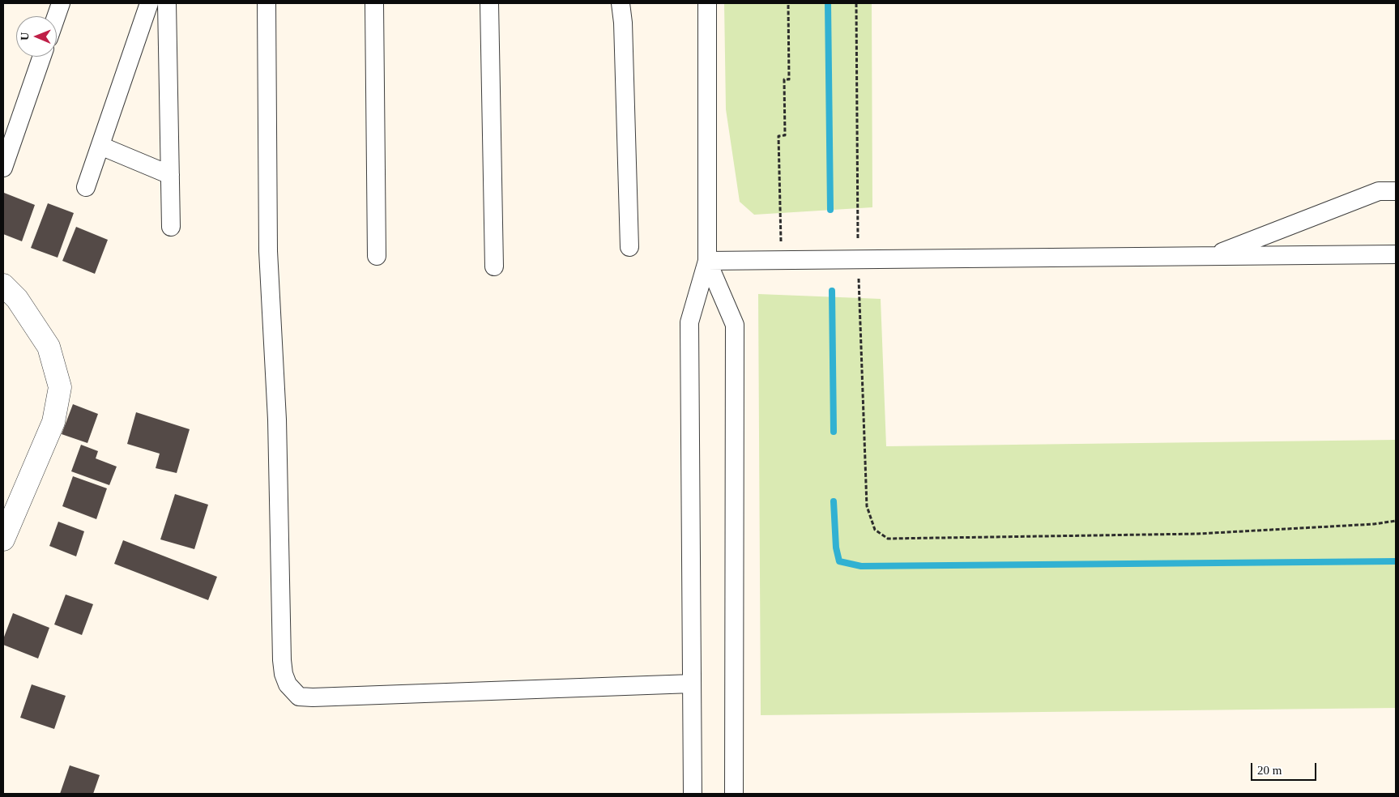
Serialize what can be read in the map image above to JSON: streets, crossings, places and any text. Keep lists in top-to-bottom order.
{
  "scale_bar": "20 m",
  "north": "left"
}
